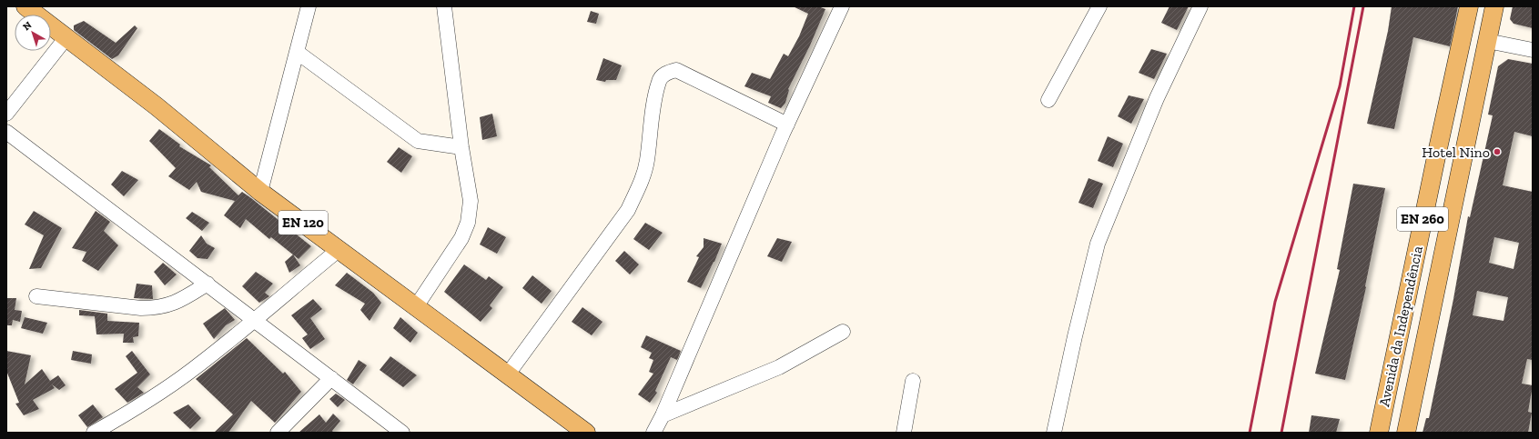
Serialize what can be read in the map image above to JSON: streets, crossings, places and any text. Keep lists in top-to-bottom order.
{
  "streets": {
    "main road": ["EN 260", "EN 120", "Avenida da Independência"]
  },
  "places": ["Hotel Nino"],
  "north": "top left"
}
